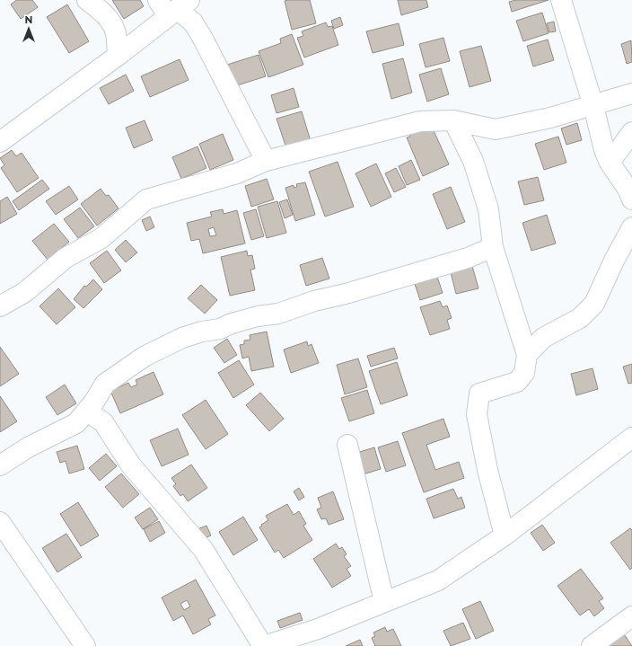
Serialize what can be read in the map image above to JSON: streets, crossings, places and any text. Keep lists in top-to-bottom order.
{
  "north": "top"
}
